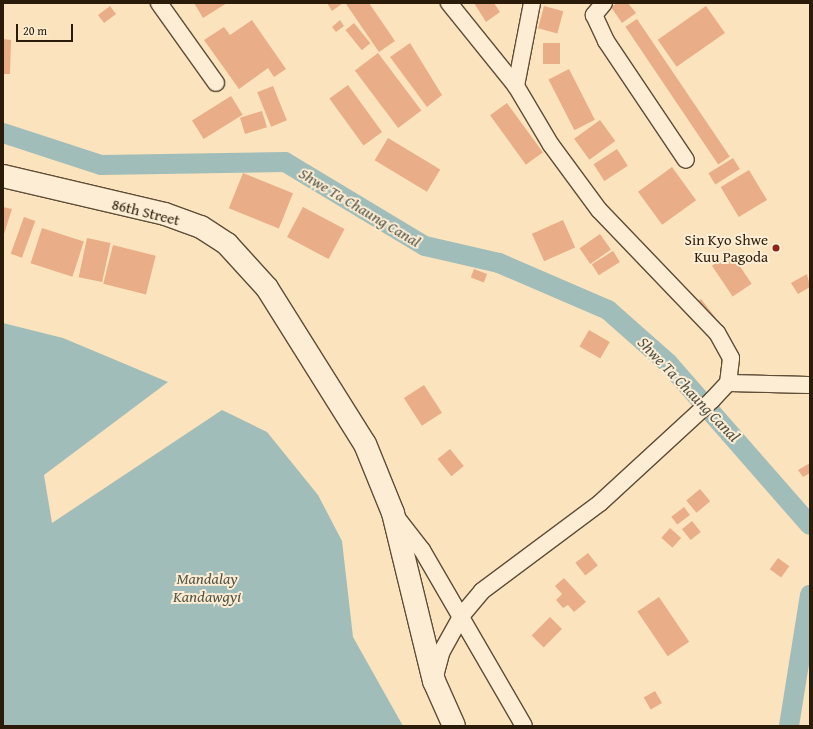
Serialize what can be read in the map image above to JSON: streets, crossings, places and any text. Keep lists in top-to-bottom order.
{
  "streets": {
    "main road": ["86th Street"]
  },
  "water": ["Shwe Ta Chaung Canal", "Mandalay Kandawgyi"],
  "places": ["Sin Kyo Shwe Kuu Pagoda"],
  "scale_bar": "20 m"
}
